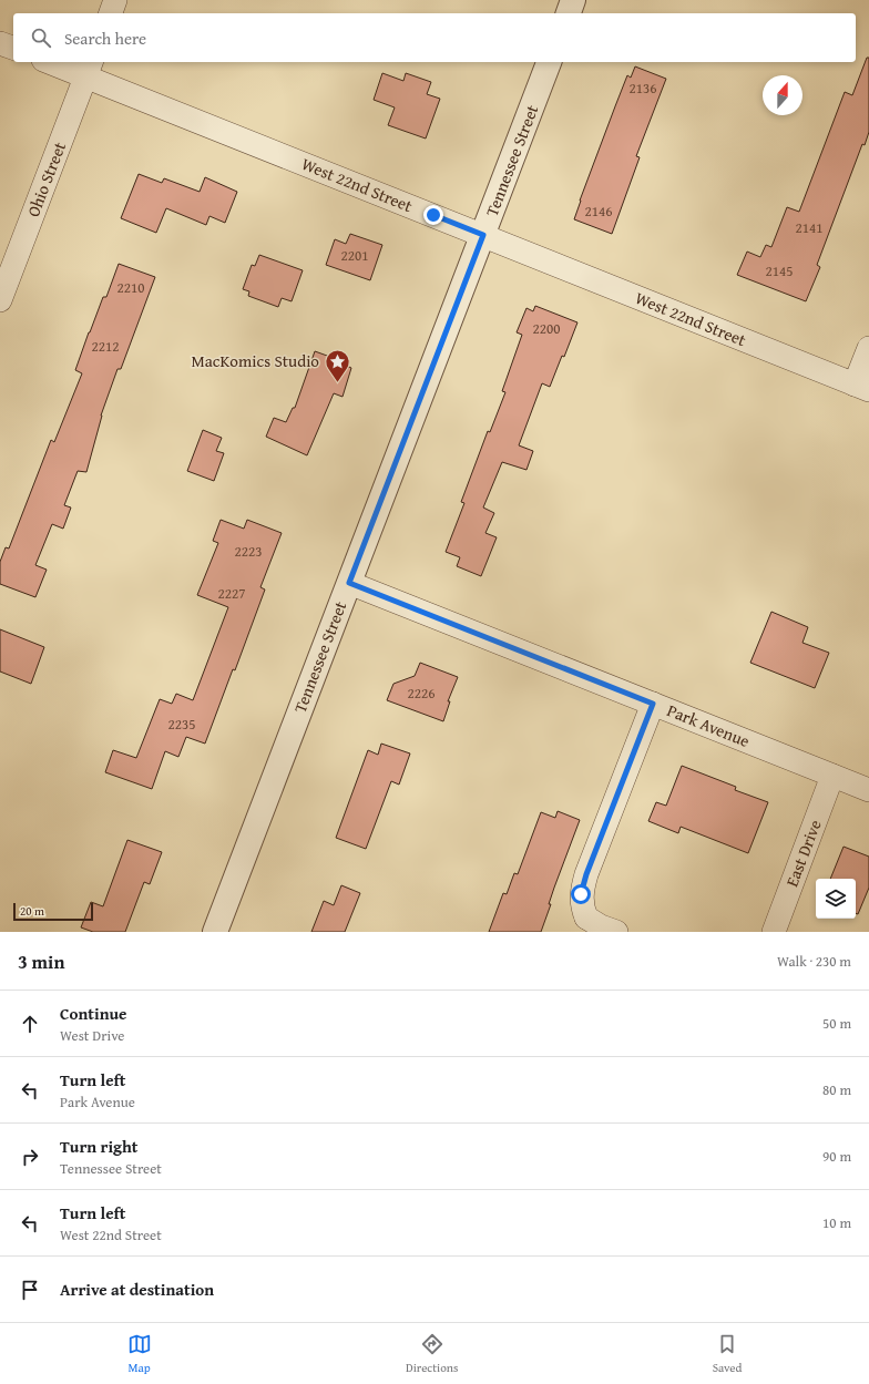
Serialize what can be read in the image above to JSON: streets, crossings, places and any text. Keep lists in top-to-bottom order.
{
  "streets": {
    "street": [
      "Tennessee Street",
      "Ohio Street",
      "West 22nd Street",
      "Park Avenue",
      "East Drive"
    ]
  },
  "crossings": [
    ["Tennessee Street", "West 22nd Street"],
    ["Tennessee Street", "Park Avenue"],
    ["Ohio Street", "West 22nd Street"],
    ["Park Avenue", "East Drive"]
  ],
  "places": {
    "place": ["MacKomics Studio"]
  },
  "house_numbers": [
    "2136",
    "2146",
    "2141",
    "2201",
    "2145",
    "2210",
    "2200",
    "2212",
    "2223",
    "2227",
    "2226",
    "2235"
  ],
  "scale_bar": "20 m",
  "north": "top",
  "page": {
    "search": "Search here",
    "scale": "20 m",
    "heading": ["3 min", "Walk · 230 m"],
    "list": [
      ["Continue", "West Drive", "50 m"],
      ["Turn left", "Park Avenue", "80 m"],
      ["Turn right", "Tennessee Street", "90 m"],
      ["Turn left", "West 22nd Street", "10 m"],
      "Arrive at destination"
    ],
    "nav": ["Map", "Directions", "Saved"]
  }
}
